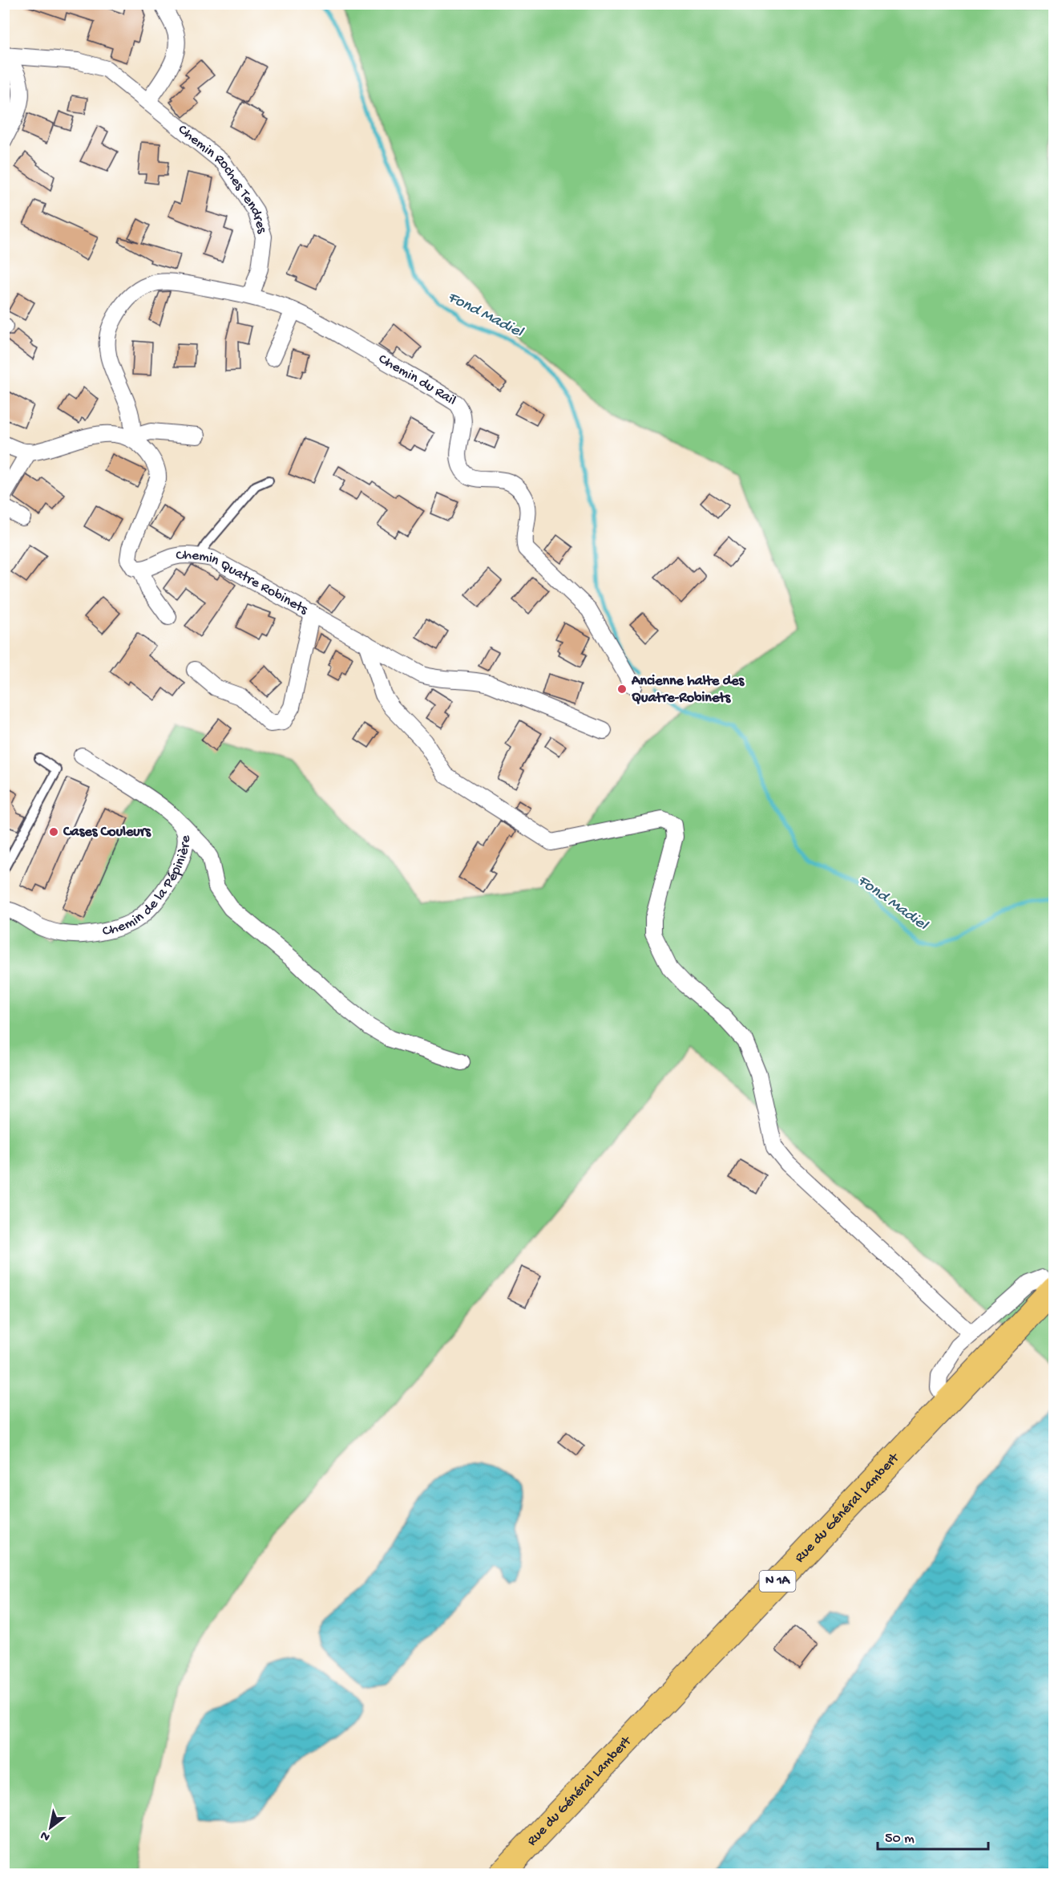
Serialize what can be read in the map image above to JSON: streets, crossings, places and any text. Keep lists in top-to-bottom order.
{
  "streets": {
    "main road": ["Rue du Général Lambert", "N 1A"],
    "street": [
      "Chemin Roches Tendres",
      "Chemin du Rail",
      "Chemin Quatre Robinets",
      "Chemin de la Pépinière"
    ]
  },
  "crossings": [
    ["Chemin Roches Tendres", "Chemin du Rail"]
  ],
  "water": ["Fond Madiel"],
  "places": ["Ancienne halte des Quatre-Robinets", "Cases Couleurs"],
  "scale_bar": "50 m",
  "north": "bottom left"
}
